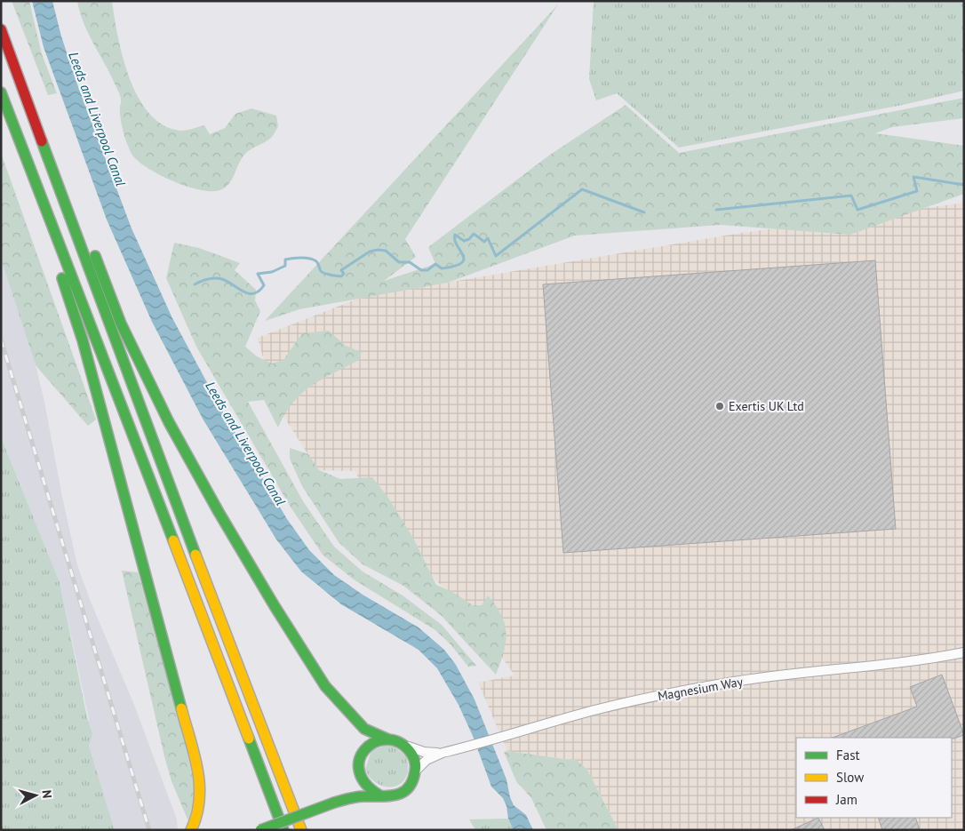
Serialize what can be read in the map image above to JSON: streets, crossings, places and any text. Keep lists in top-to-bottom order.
{
  "streets": {
    "street": ["Magnesium Way"]
  },
  "water": ["Leeds and Liverpool Canal"],
  "places": ["Exertis UK Ltd"],
  "legend": ["Fast", "Slow", "Jam"],
  "north": "right"
}
